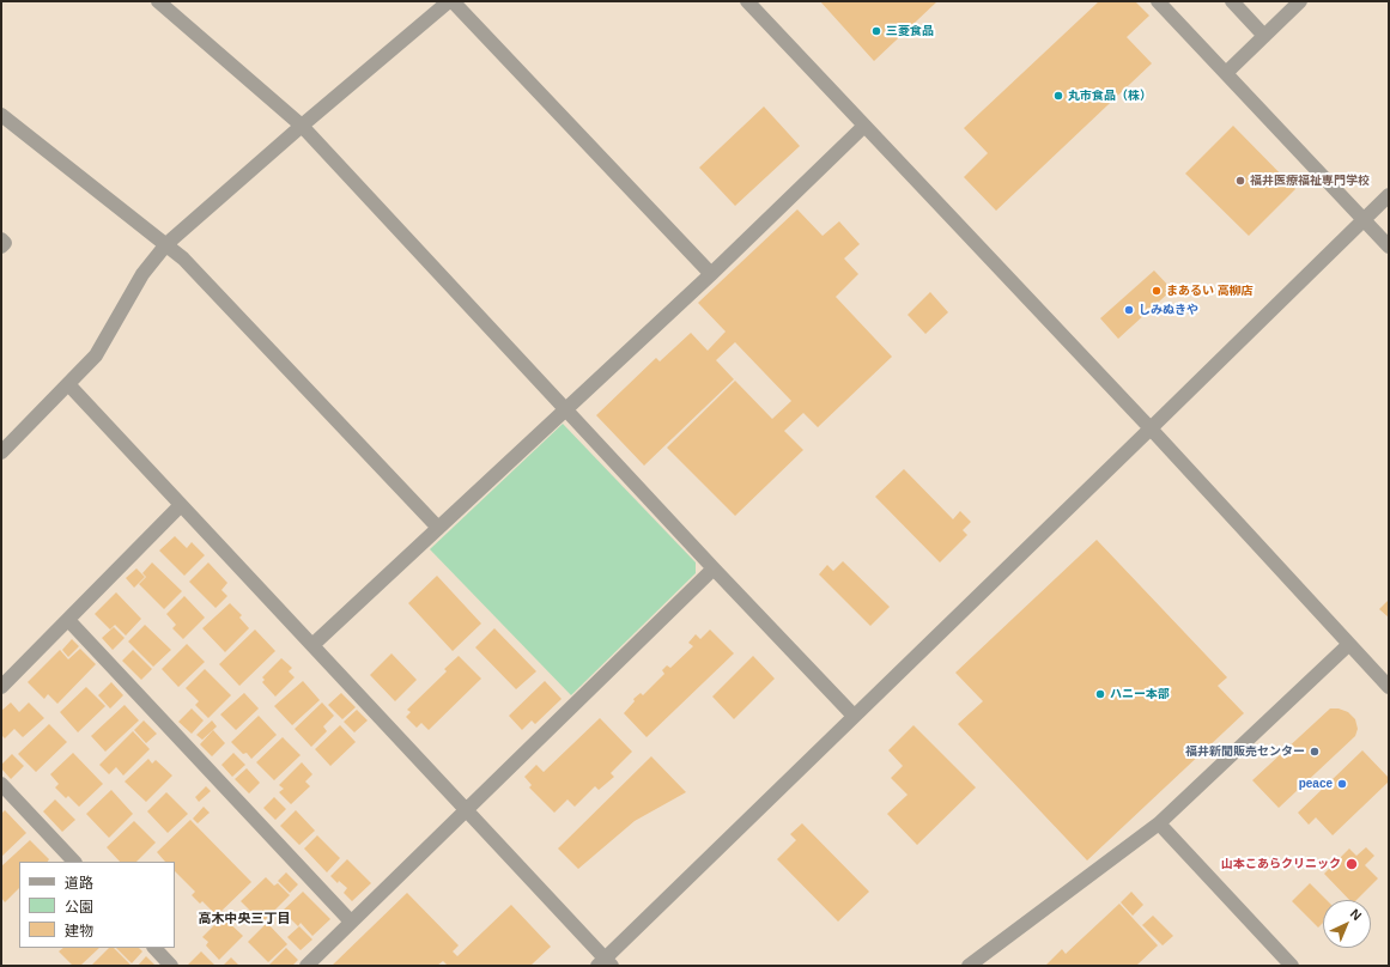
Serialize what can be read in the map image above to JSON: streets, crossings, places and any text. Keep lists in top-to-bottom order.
{
  "districts": ["高木中央三丁目"],
  "places": [
    "三菱食品",
    "丸市食品（株）",
    "福井医療福祉専門学校",
    "まあるい 高柳店",
    "しみぬきや",
    "ハニー本部",
    "福井新聞販売センター",
    "peace",
    "山本こあらクリニック"
  ],
  "legend": ["道路", "公園", "建物"],
  "north": "top right"
}
